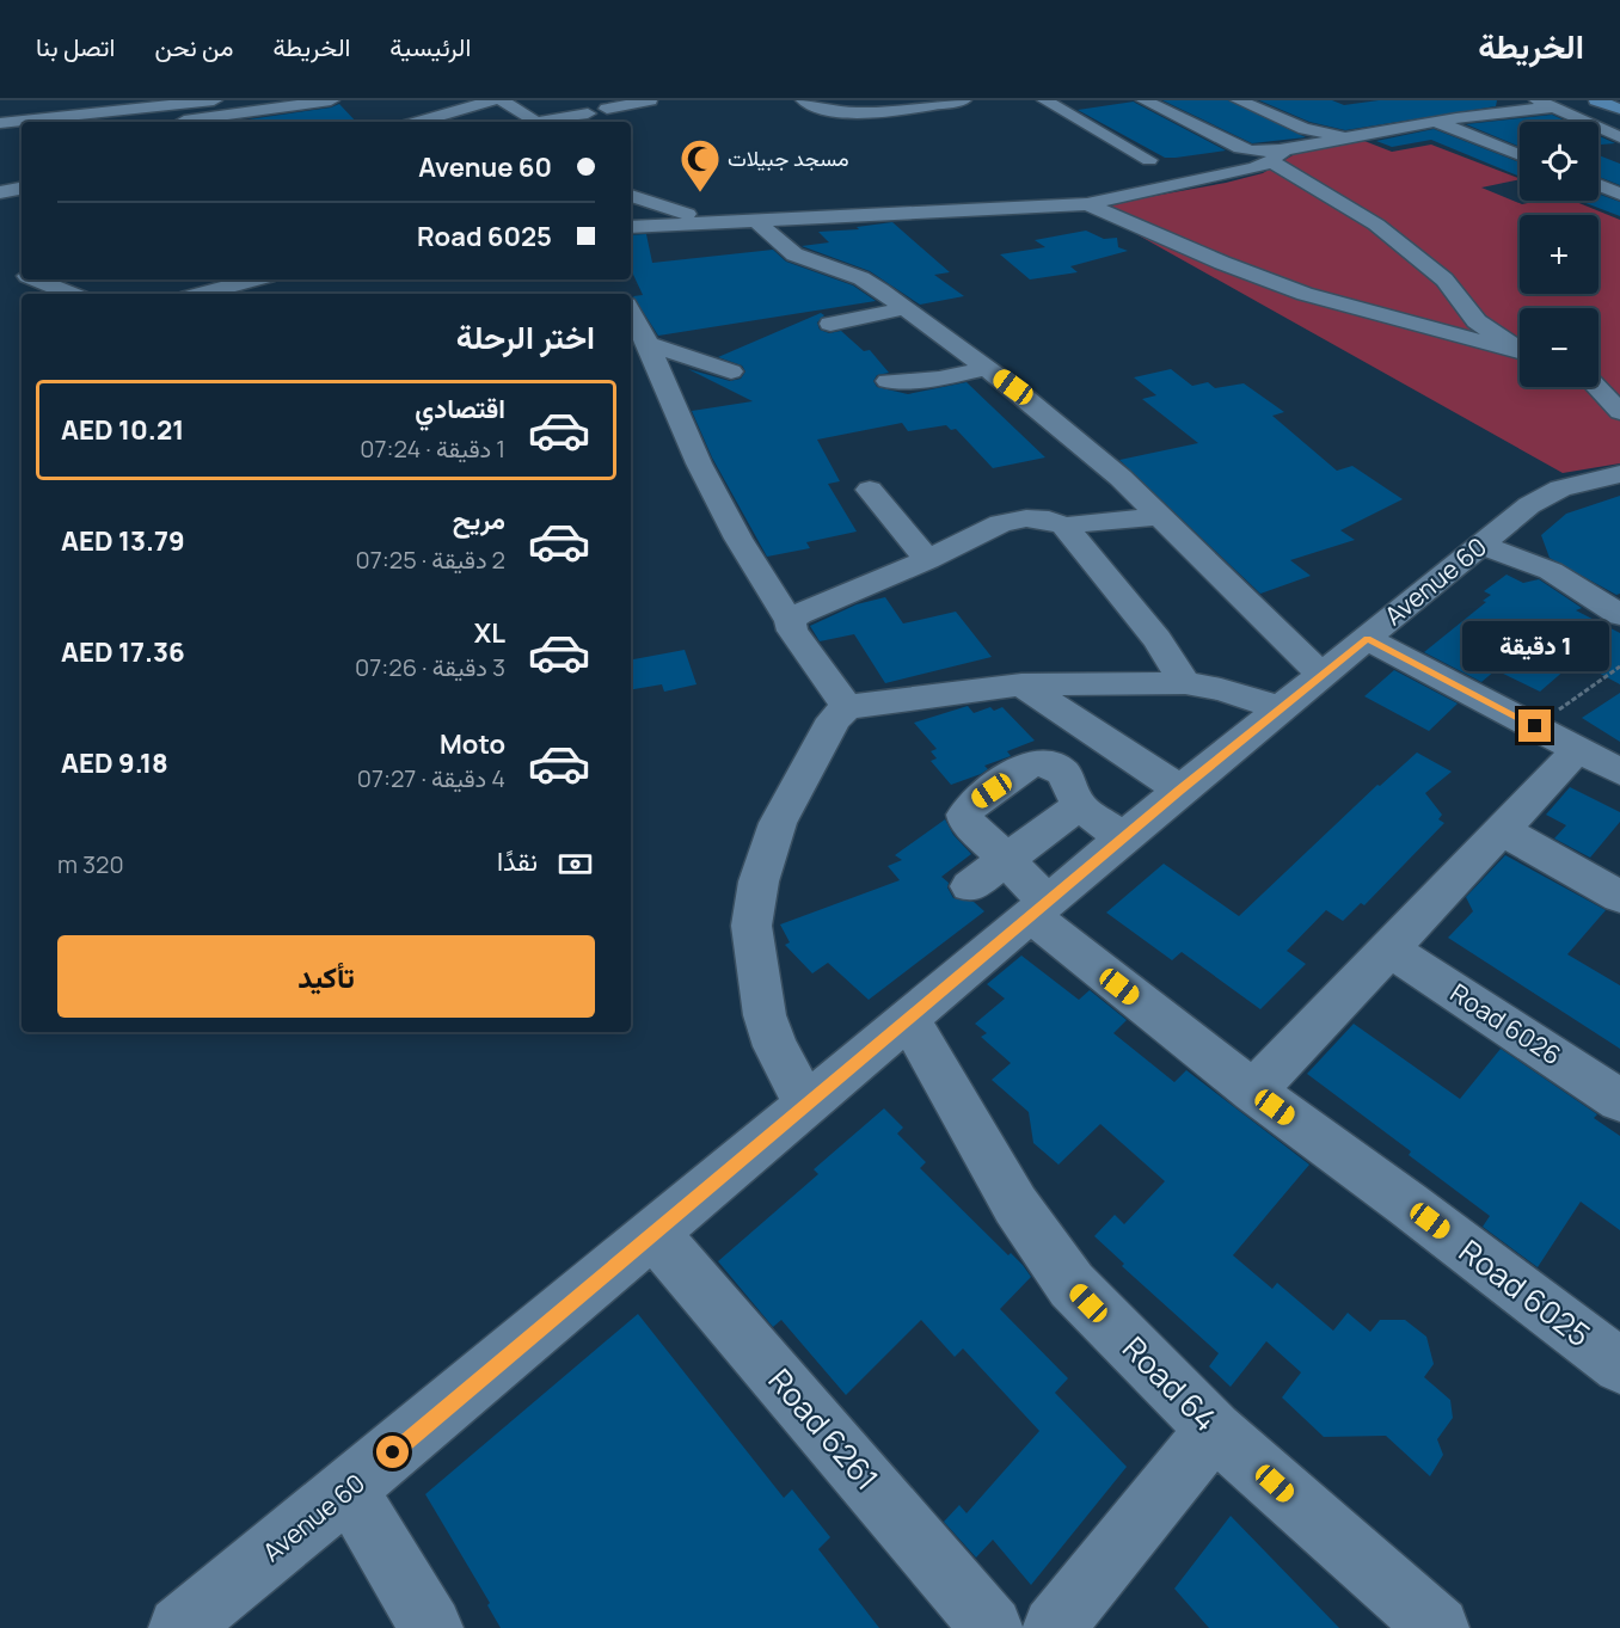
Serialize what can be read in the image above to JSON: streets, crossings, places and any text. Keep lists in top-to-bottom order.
{
  "streets": {
    "street": [
      "Avenue 60",
      "Road 6026",
      "Road 6025",
      "Road 64",
      "Road 6261"
    ]
  },
  "crossings": [
    ["Avenue 60", "Road 6025"],
    ["Avenue 60", "Road 64"],
    ["Avenue 60", "Road 6261"]
  ],
  "places": {
    "mosque": ["مسجد جبيلات"]
  },
  "page": {
    "header": "الخريطة",
    "nav": [
      "الرئيسية",
      "الخريطة",
      "من نحن",
      "اتصل بنا"
    ],
    "map_buttons": ["+", "−"],
    "banner": ["Avenue 60", "Road 6025"],
    "heading": "اختر الرحلة",
    "list": [
      {
        "name": "اقتصادي",
        "note": "1 دقيقة · 07:24",
        "value": "AED 10.21"
      },
      {
        "name": "مريح",
        "note": "2 دقيقة · 07:25",
        "value": "AED 13.79"
      },
      {
        "name": "XL",
        "note": "3 دقيقة · 07:26",
        "value": "AED 17.36"
      },
      {
        "name": "Moto",
        "note": "4 دقيقة · 07:27",
        "value": "AED 9.18"
      }
    ],
    "bubble": "1 دقيقة",
    "pay": ["نقدًا", "320 m"],
    "buttons": "تأكيد"
  }
}
